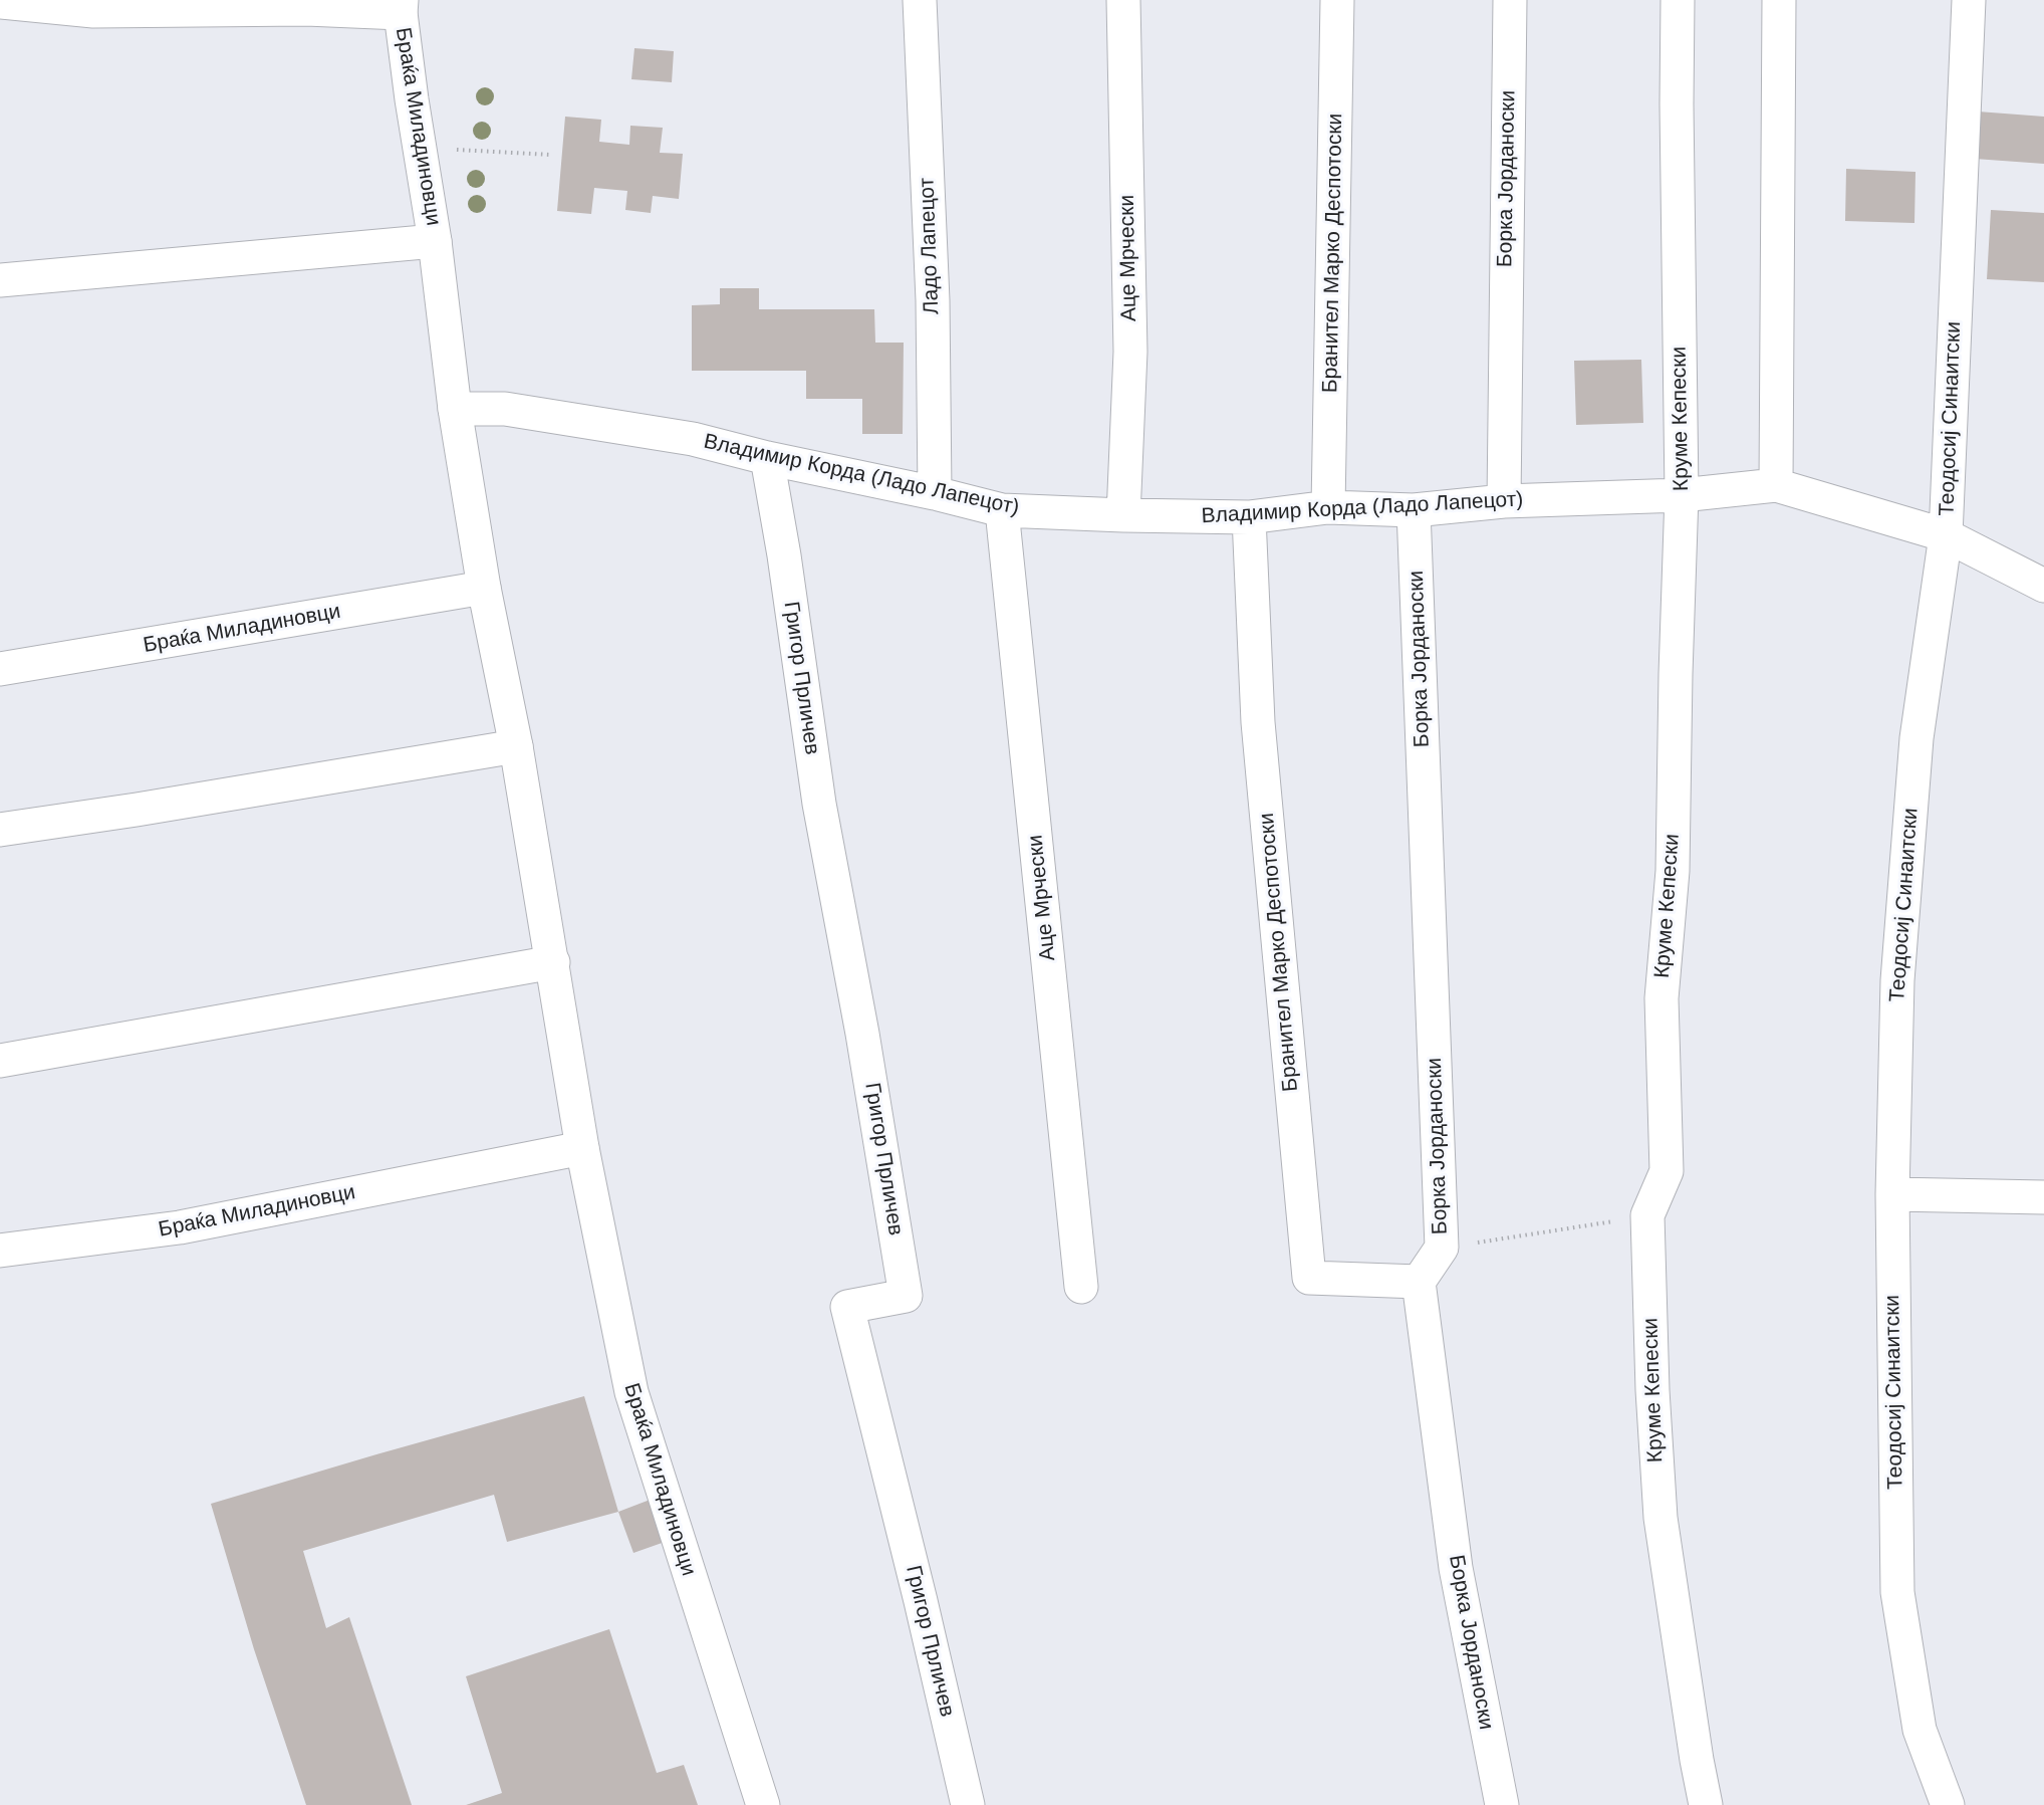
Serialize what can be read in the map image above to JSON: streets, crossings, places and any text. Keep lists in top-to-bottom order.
{
  "streets": {
    "street": [
      "Браќа Миладиновци",
      "Борка Јорданоски",
      "Ладо Лапецот",
      "Бранител Марко Деспотоски",
      "Аце Мрчески",
      "Круме Кепески",
      "Теодосиј Синаитски",
      "Владимир Корда (Ладо Лапецот)",
      "Григор Прличев"
    ]
  },
  "crossings": [
    ["Браќа Миладиновци", "Владимир Корда (Ладо Лапецот)"],
    ["Борка Јорданоски", "Бранител Марко Деспотоски"],
    ["Борка Јорданоски", "Владимир Корда (Ладо Лапецот)"],
    ["Ладо Лапецот", "Владимир Корда (Ладо Лапецот)"],
    ["Бранител Марко Деспотоски", "Владимир Корда (Ладо Лапецот)"],
    ["Аце Мрчески", "Владимир Корда (Ладо Лапецот)"],
    ["Круме Кепески", "Владимир Корда (Ладо Лапецот)"],
    ["Теодосиј Синаитски", "Владимир Корда (Ладо Лапецот)"],
    ["Владимир Корда (Ладо Лапецот)", "Григор Прличев"]
  ]
}
